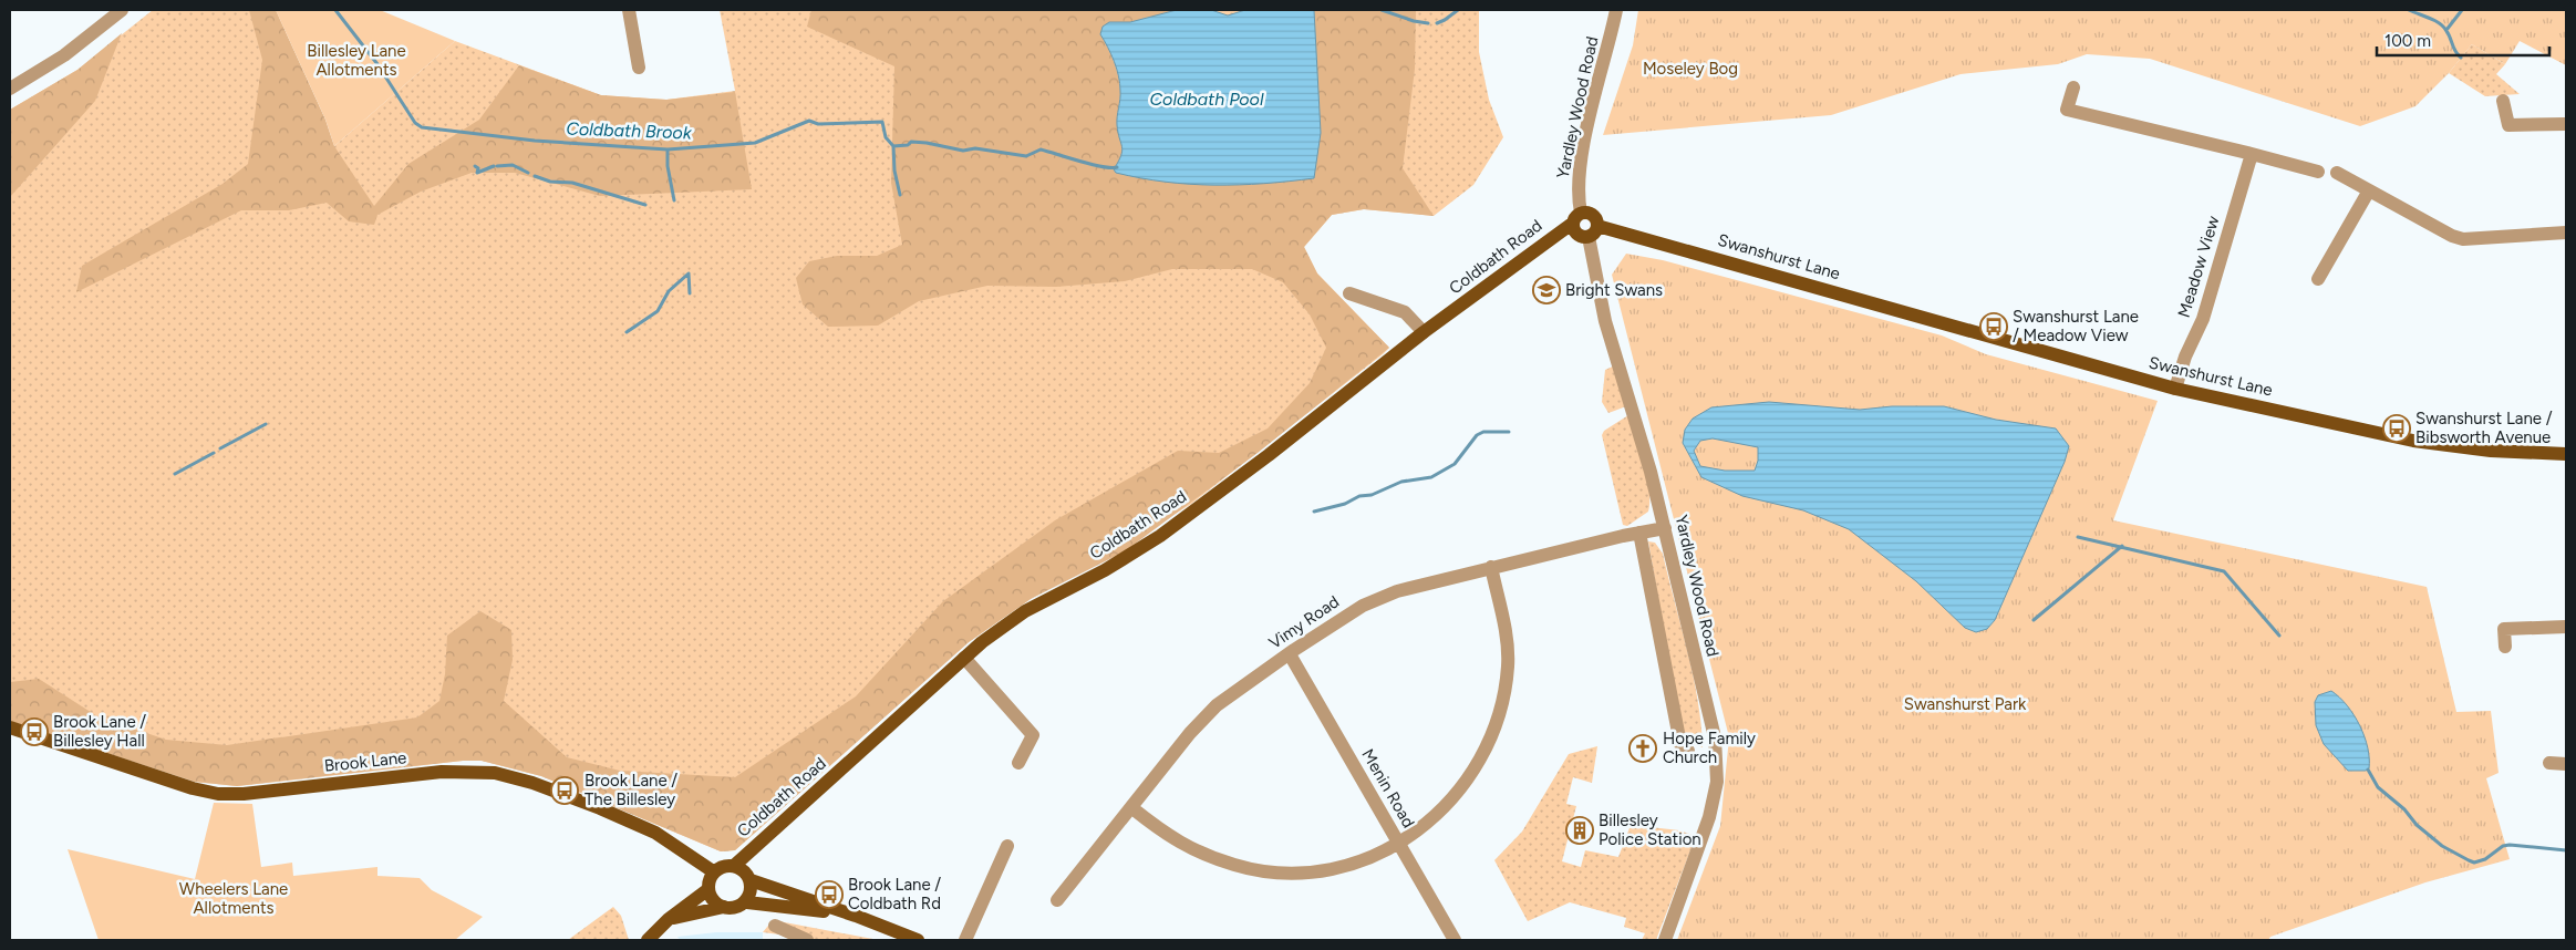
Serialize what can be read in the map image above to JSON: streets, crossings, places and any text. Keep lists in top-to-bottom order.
{
  "streets": {
    "main road": ["Coldbath Road", "Swanshurst Lane", "Brook Lane"],
    "street": [
      "Yardley Wood Road",
      "Meadow View",
      "Vimy Road",
      "Menin Road"
    ]
  },
  "crossings": [
    ["Yardley Wood Road", "Coldbath Road"],
    ["Yardley Wood Road", "Swanshurst Lane"],
    ["Yardley Wood Road", "Vimy Road"],
    ["Coldbath Road", "Brook Lane"],
    ["Swanshurst Lane", "Meadow View"],
    ["Vimy Road", "Menin Road"]
  ],
  "water": ["Coldbath Pool", "Coldbath Brook"],
  "parks": [
    "Billesley Lane Allotments",
    "Moseley Bog",
    "Swanshurst Park",
    "Wheelers Lane Allotments"
  ],
  "places": {
    "school or university": ["Bright Swans"],
    "bus stop": [
      "Swanshurst Lane / Meadow View",
      "Swanshurst Lane / Bibsworth Avenue",
      "Brook Lane / Billesley Hall",
      "Brook Lane / The Billesley",
      "Brook Lane / Coldbath Rd"
    ],
    "church": ["Hope Family Church"],
    "building": ["Billesley Police Station"]
  },
  "scale_bar": "100 m"
}
